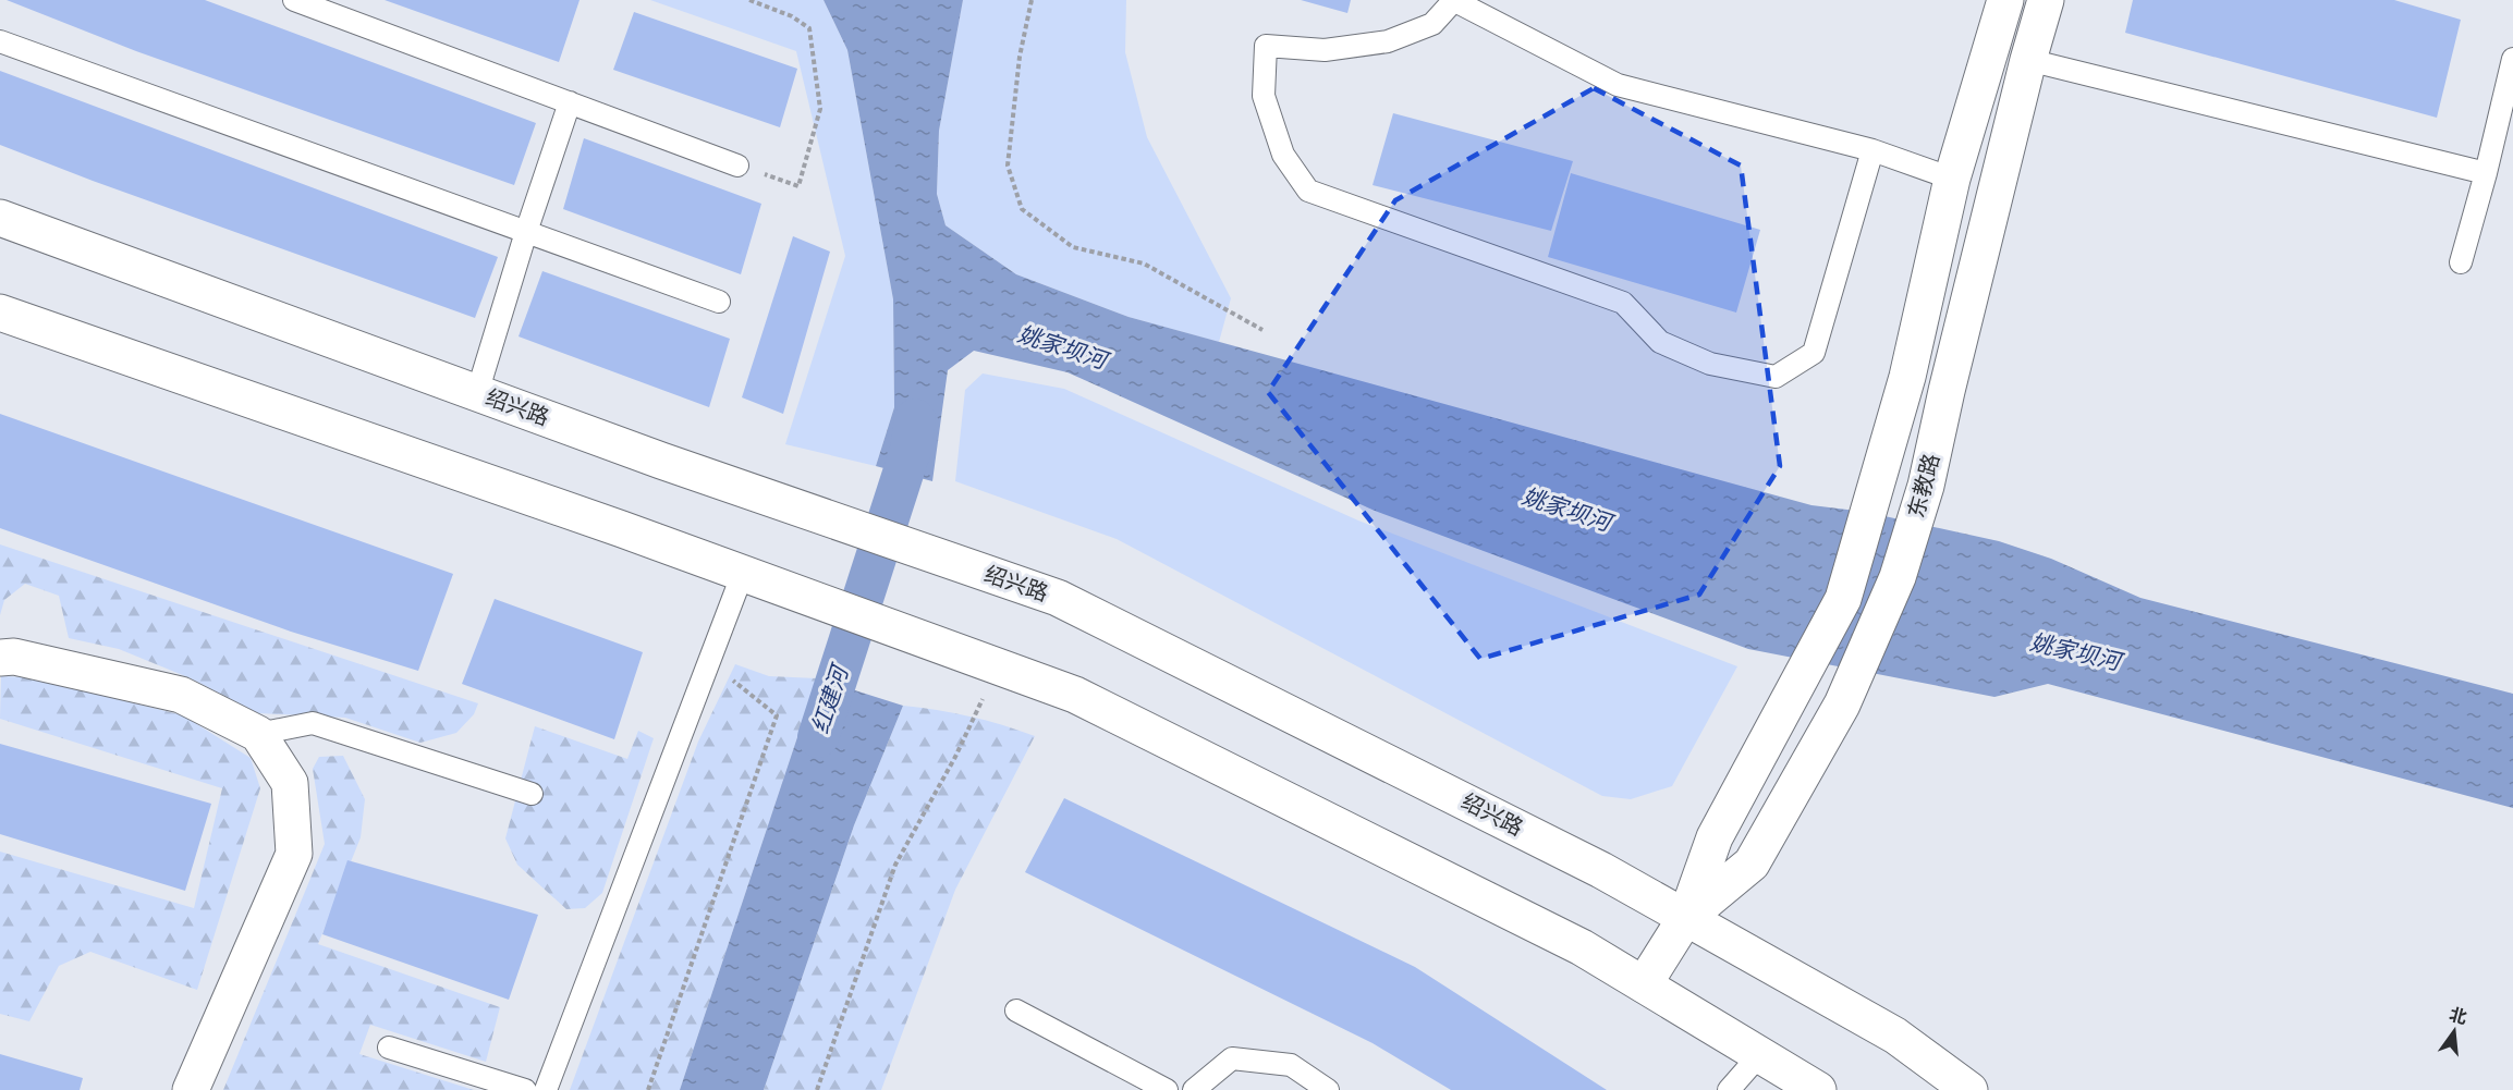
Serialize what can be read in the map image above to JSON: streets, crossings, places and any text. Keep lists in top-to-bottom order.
{
  "streets": {
    "main road": ["绍兴路", "东教路"]
  },
  "crossings": [
    ["绍兴路", "东教路"]
  ],
  "water": ["姚家坝河", "红建河"],
  "north": "top"
}
